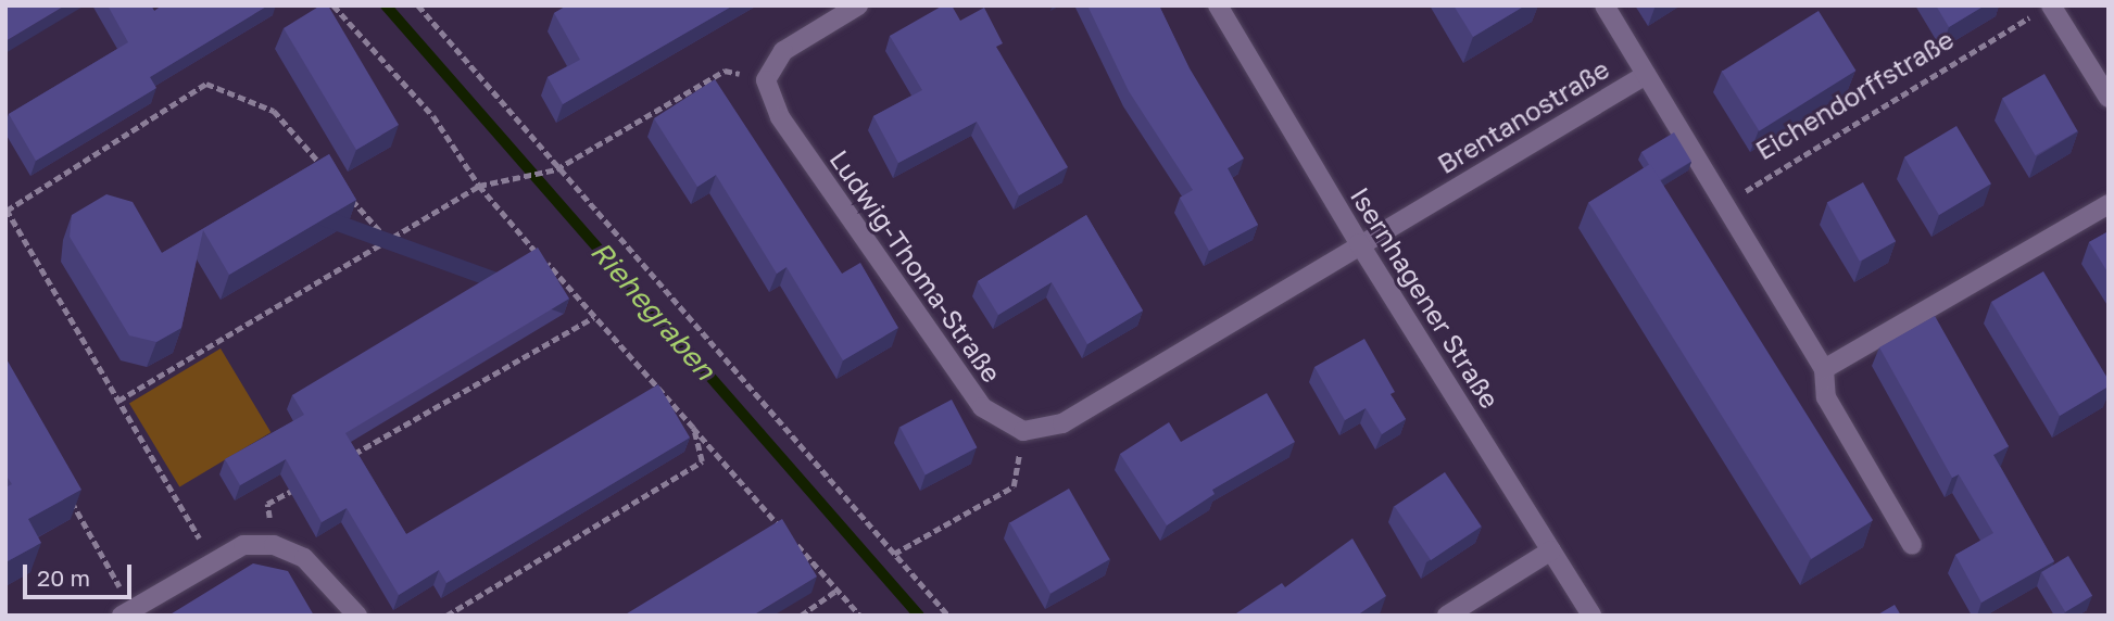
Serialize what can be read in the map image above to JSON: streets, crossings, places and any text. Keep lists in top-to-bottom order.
{
  "streets": {
    "street": ["Brentanostraße", "Ludwig-Thoma-Straße", "Isernhagener Straße"],
    "path": ["Eichendorffstraße"]
  },
  "crossings": [
    ["Brentanostraße", "Isernhagener Straße"]
  ],
  "water": ["Riehegraben"],
  "scale_bar": "20 m"
}
